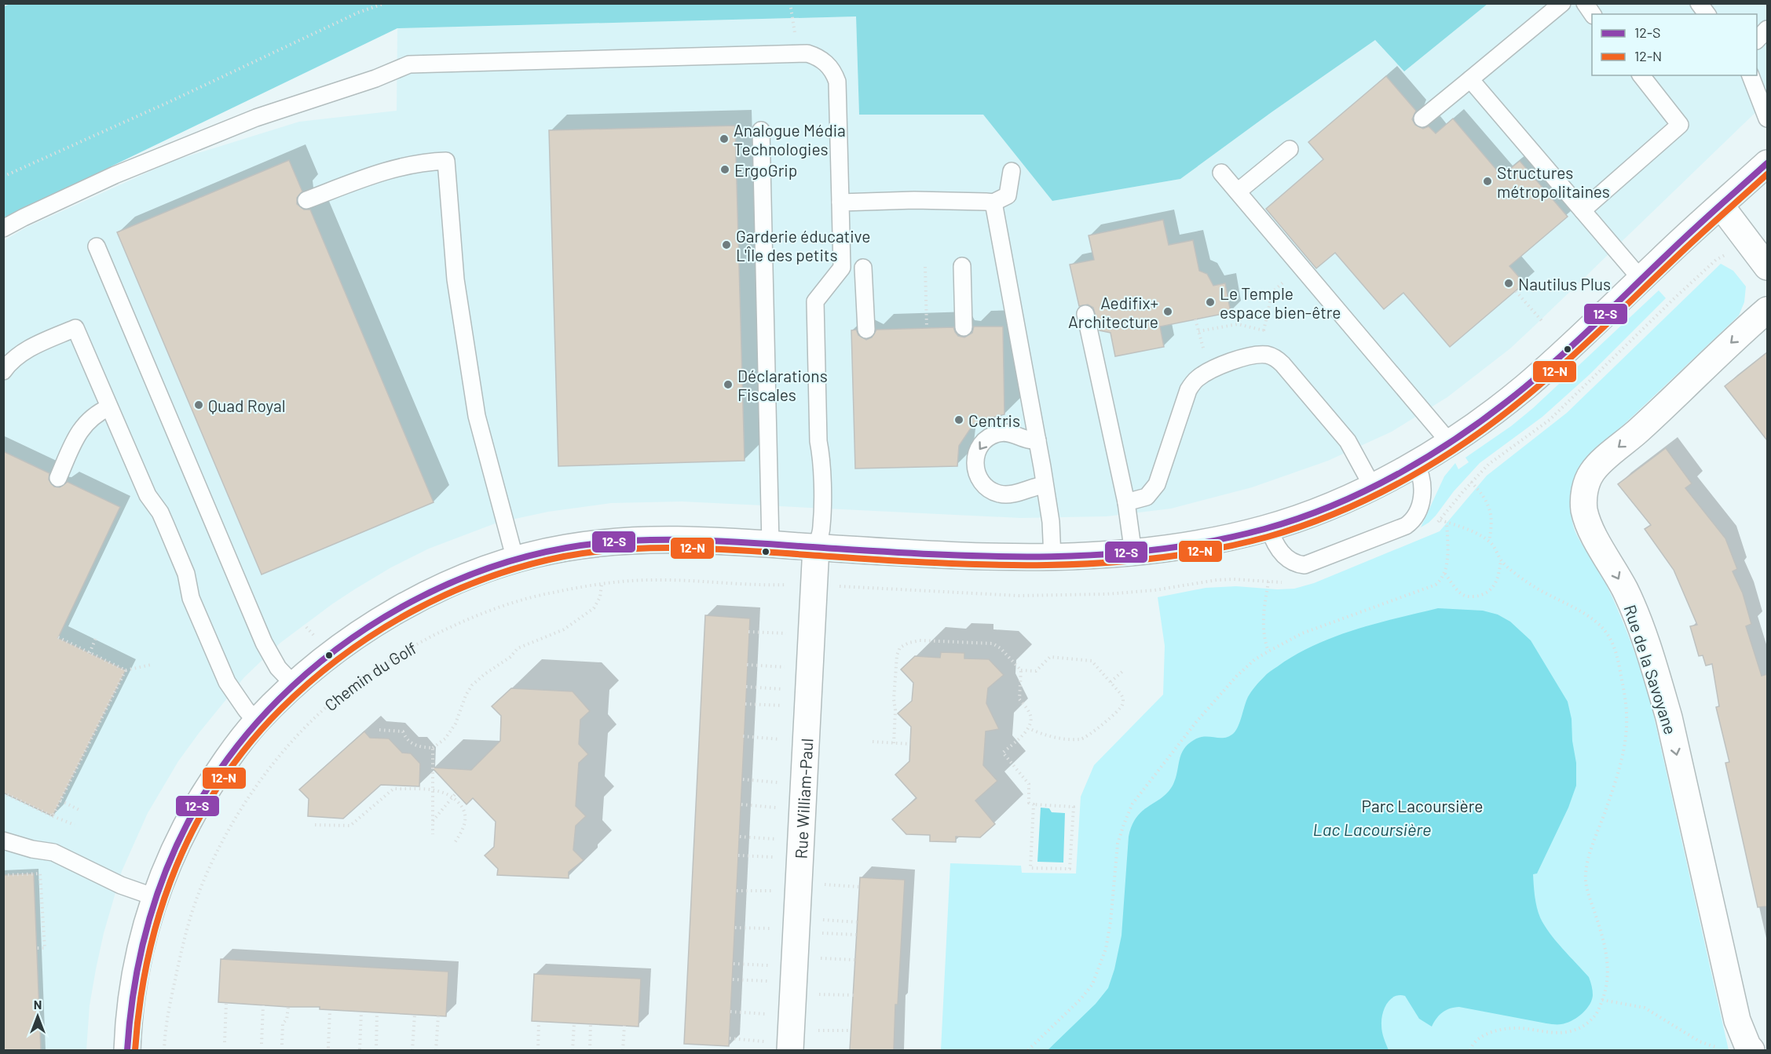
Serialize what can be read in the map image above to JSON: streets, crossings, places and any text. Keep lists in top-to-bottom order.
{
  "streets": {
    "street": ["Rue de la Savoyane", "Rue William-Paul"],
    "path": ["Chemin du Golf"]
  },
  "one_way": ["Rue de la Savoyane"],
  "water": ["Lac Lacoursière"],
  "parks": ["Parc Lacoursière"],
  "places": [
    "Analogue Média Technologies",
    "ErgoGrip",
    "Structures métropolitaines",
    "Garderie éducative L'Île des petits",
    "Nautilus Plus",
    "Le Temple espace bien-être",
    "Aedifix+ Architecture",
    "Déclarations Fiscales",
    "Quad Royal",
    "Centris"
  ],
  "lines": ["transit line 12-S", "transit line 12-N"],
  "legend": ["12-S", "12-N"],
  "north": "top"
}
